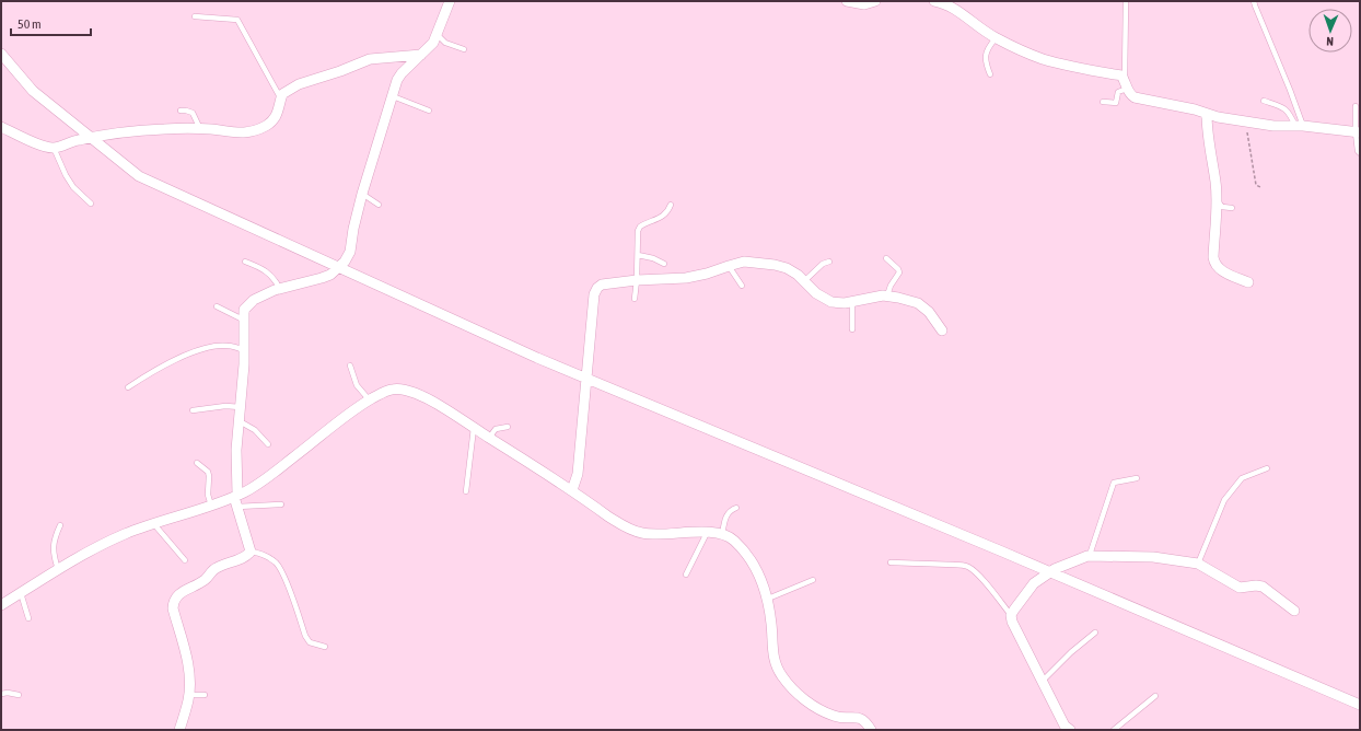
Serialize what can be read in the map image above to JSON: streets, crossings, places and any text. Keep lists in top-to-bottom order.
{
  "scale_bar": "50 m",
  "north": "bottom"
}
